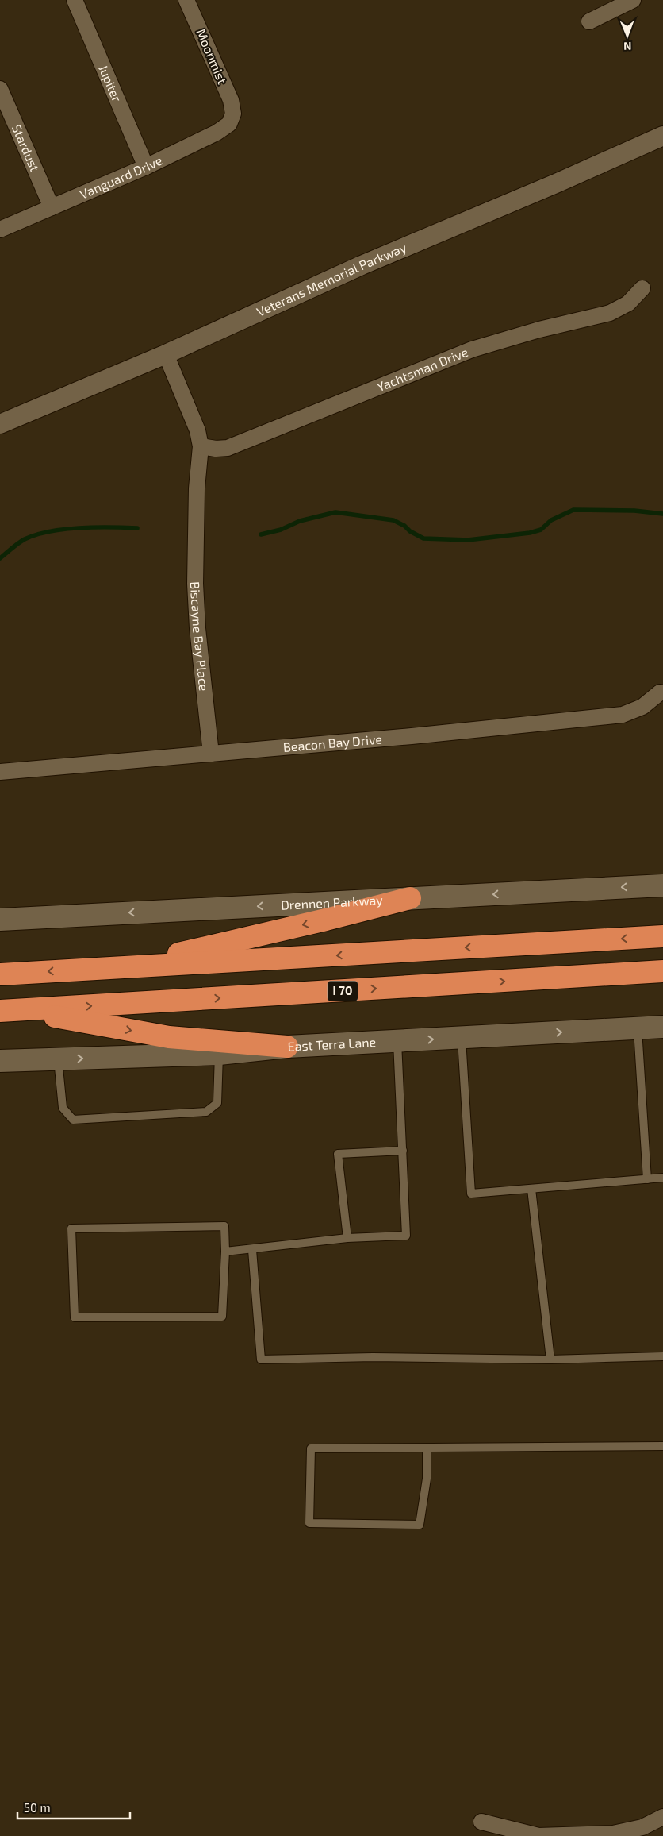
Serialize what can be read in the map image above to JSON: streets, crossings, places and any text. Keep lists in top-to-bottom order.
{
  "streets": {
    "highway": ["I 70"],
    "main road": ["Drennen Parkway", "East Terra Lane"],
    "street": [
      "Moonmist",
      "Jupiter",
      "Stardust",
      "Vanguard Drive",
      "Veterans Memorial Parkway",
      "Yachtsman Drive",
      "Biscayne Bay Place",
      "Beacon Bay Drive"
    ]
  },
  "crossings": [
    ["Moonmist", "Vanguard Drive"],
    ["Jupiter", "Vanguard Drive"],
    ["Stardust", "Vanguard Drive"],
    ["Veterans Memorial Parkway", "Biscayne Bay Place"],
    ["Yachtsman Drive", "Biscayne Bay Place"],
    ["Biscayne Bay Place", "Beacon Bay Drive"]
  ],
  "one_way": ["Drennen Parkway", "East Terra Lane"],
  "scale_bar": "50 m",
  "north": "bottom"
}
